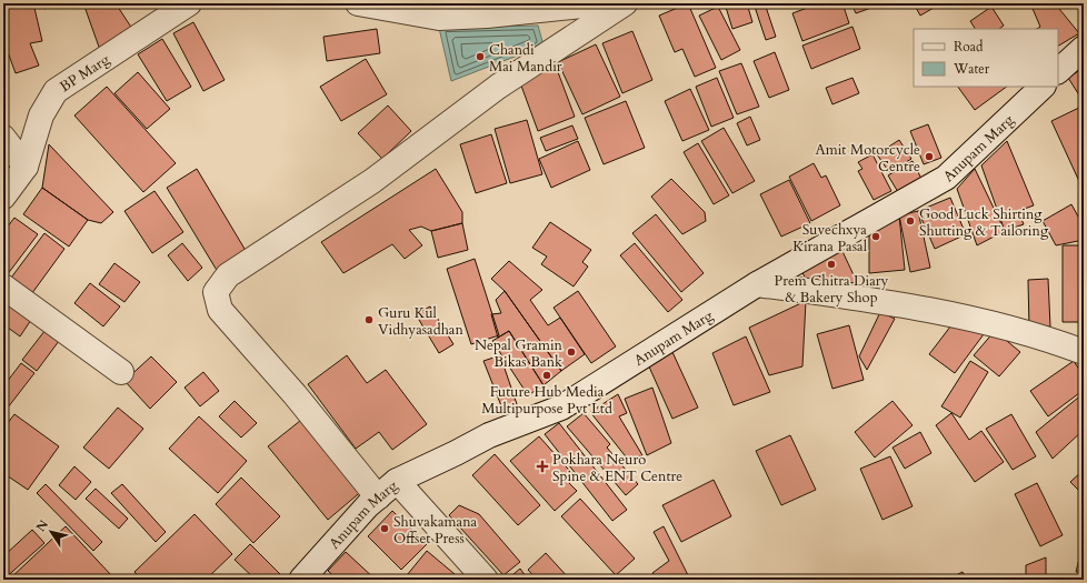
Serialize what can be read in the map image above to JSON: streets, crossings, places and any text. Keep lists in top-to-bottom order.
{
  "streets": {
    "street": ["BP Marg", "Anupam Marg"]
  },
  "places": {
    "other": [
      "Chandi Mai Mandir",
      "Amit Motorcycle Centre",
      "Good Luck Shirting Shutting & Tailoring",
      "Suvechxya Kirana Pasal",
      "Prem Chitra Diary & Bakery Shop",
      "Guru Kul Vidhyasadhan",
      "Nepal Gramin Bikas Bank",
      "Future Hub Media Multipurpose Pvt Ltd",
      "Shuvakamana Offset Press"
    ],
    "health": ["Pokhara Neuro Spine & ENT Centre"]
  },
  "legend": ["Road", "Water"],
  "north": "top left"
}
